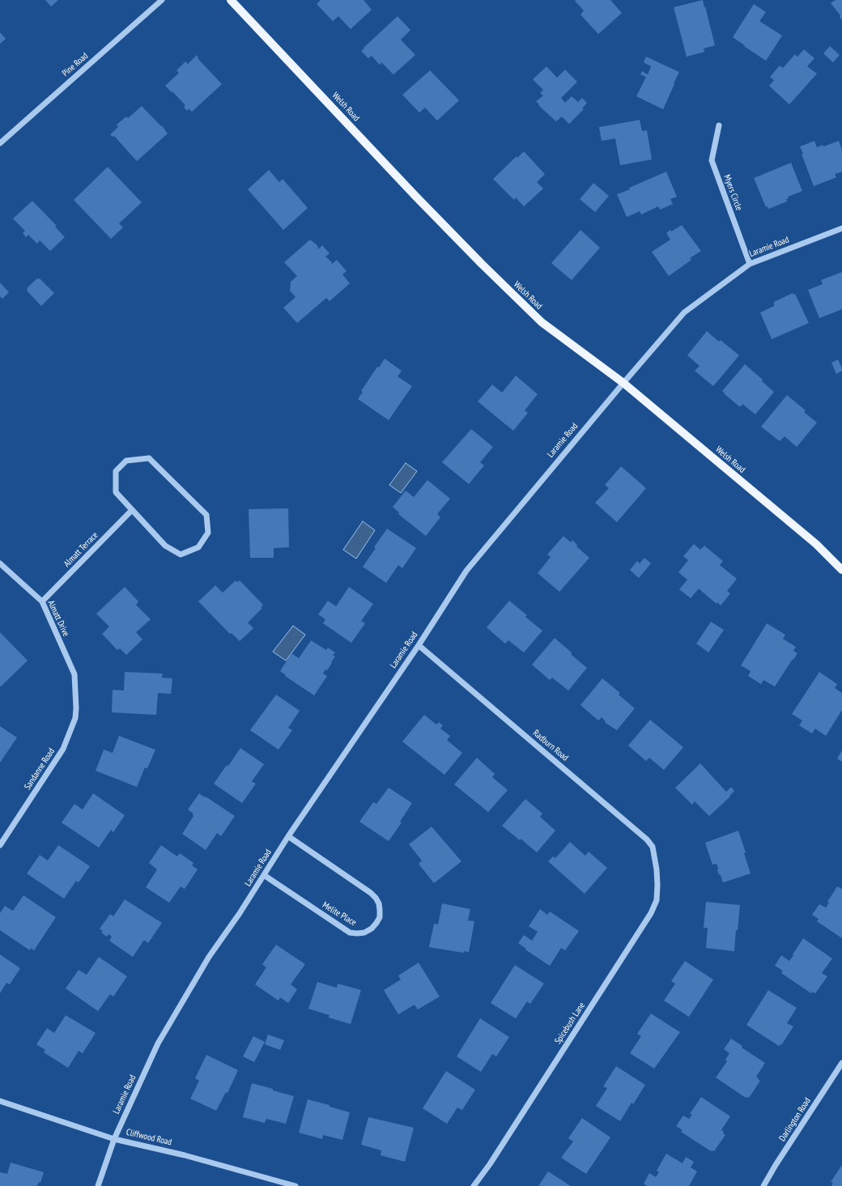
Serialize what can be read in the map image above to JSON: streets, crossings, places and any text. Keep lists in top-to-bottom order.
{
  "streets": {
    "main road": ["Welsh Road"],
    "street": [
      "Pine Road",
      "Myers Circle",
      "Laramie Road",
      "Almatt Terrace",
      "Almatt Drive",
      "Radburn Road",
      "Sandanne Road",
      "Melite Place",
      "Spicebush Lane",
      "Darlington Road",
      "Cliffwood Road"
    ]
  },
  "crossings": [
    ["Welsh Road", "Laramie Road"],
    ["Myers Circle", "Laramie Road"],
    ["Laramie Road", "Radburn Road"],
    ["Laramie Road", "Melite Place"],
    ["Laramie Road", "Cliffwood Road"],
    ["Almatt Terrace", "Almatt Drive"],
    ["Almatt Drive", "Sandanne Road"],
    ["Radburn Road", "Spicebush Lane"]
  ]
}
